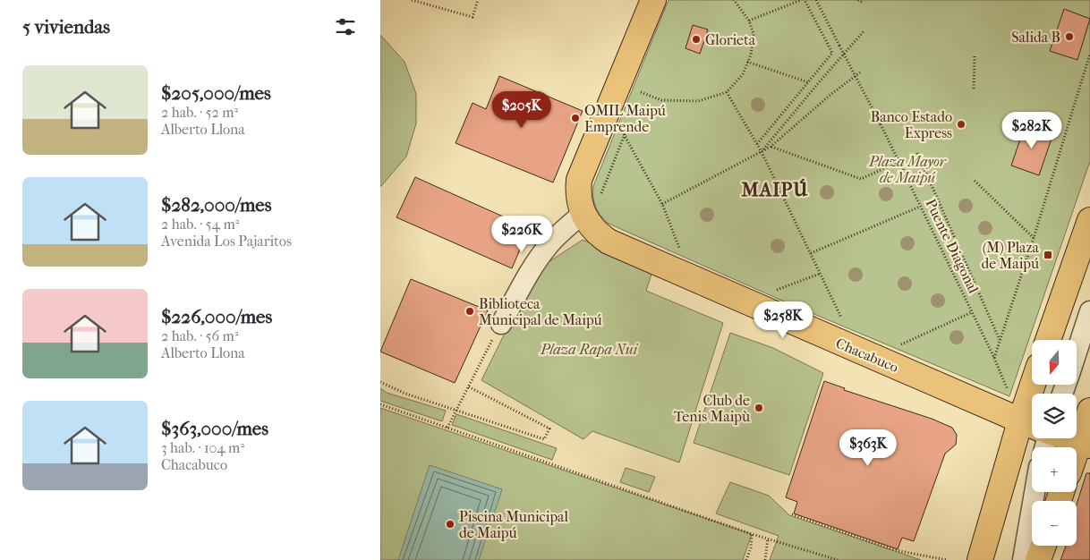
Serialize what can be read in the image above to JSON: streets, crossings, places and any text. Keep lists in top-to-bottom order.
{
  "streets": {
    "main road": ["Chacabuco"],
    "path": ["Puente Diagonal"]
  },
  "districts": ["MAIPÚ"],
  "parks": ["Plaza Mayor de Maipú", "Plaza Rapa Nui"],
  "places": {
    "other": [
      "Salida B",
      "Glorieta",
      "OMIL Maipú Emprende",
      "Banco Estado Express",
      "Biblioteca Municipal de Maipú",
      "Club de Tenis Maipù",
      "Piscina Municipal de Maipú"
    ],
    "transit": ["(M) Plaza de Maipú"]
  },
  "north": "bottom",
  "page": {
    "heading": "5 viviendas",
    "list": [
      {
        "name": "$205,000/mes",
        "note": "2 hab. · 52 m² · Alberto Llona"
      },
      {
        "name": "$282,000/mes",
        "note": "2 hab. · 54 m² · Avenida Los Pajaritos"
      },
      {
        "name": "$226,000/mes",
        "note": "2 hab. · 56 m² · Alberto Llona"
      },
      {
        "name": "$363,000/mes",
        "note": "3 hab. · 104 m² · Chacabuco"
      }
    ],
    "price": [
      "$205K",
      "$282K",
      "$226K",
      "$258K",
      "$363K"
    ],
    "map_buttons": ["+", "−"]
  }
}
